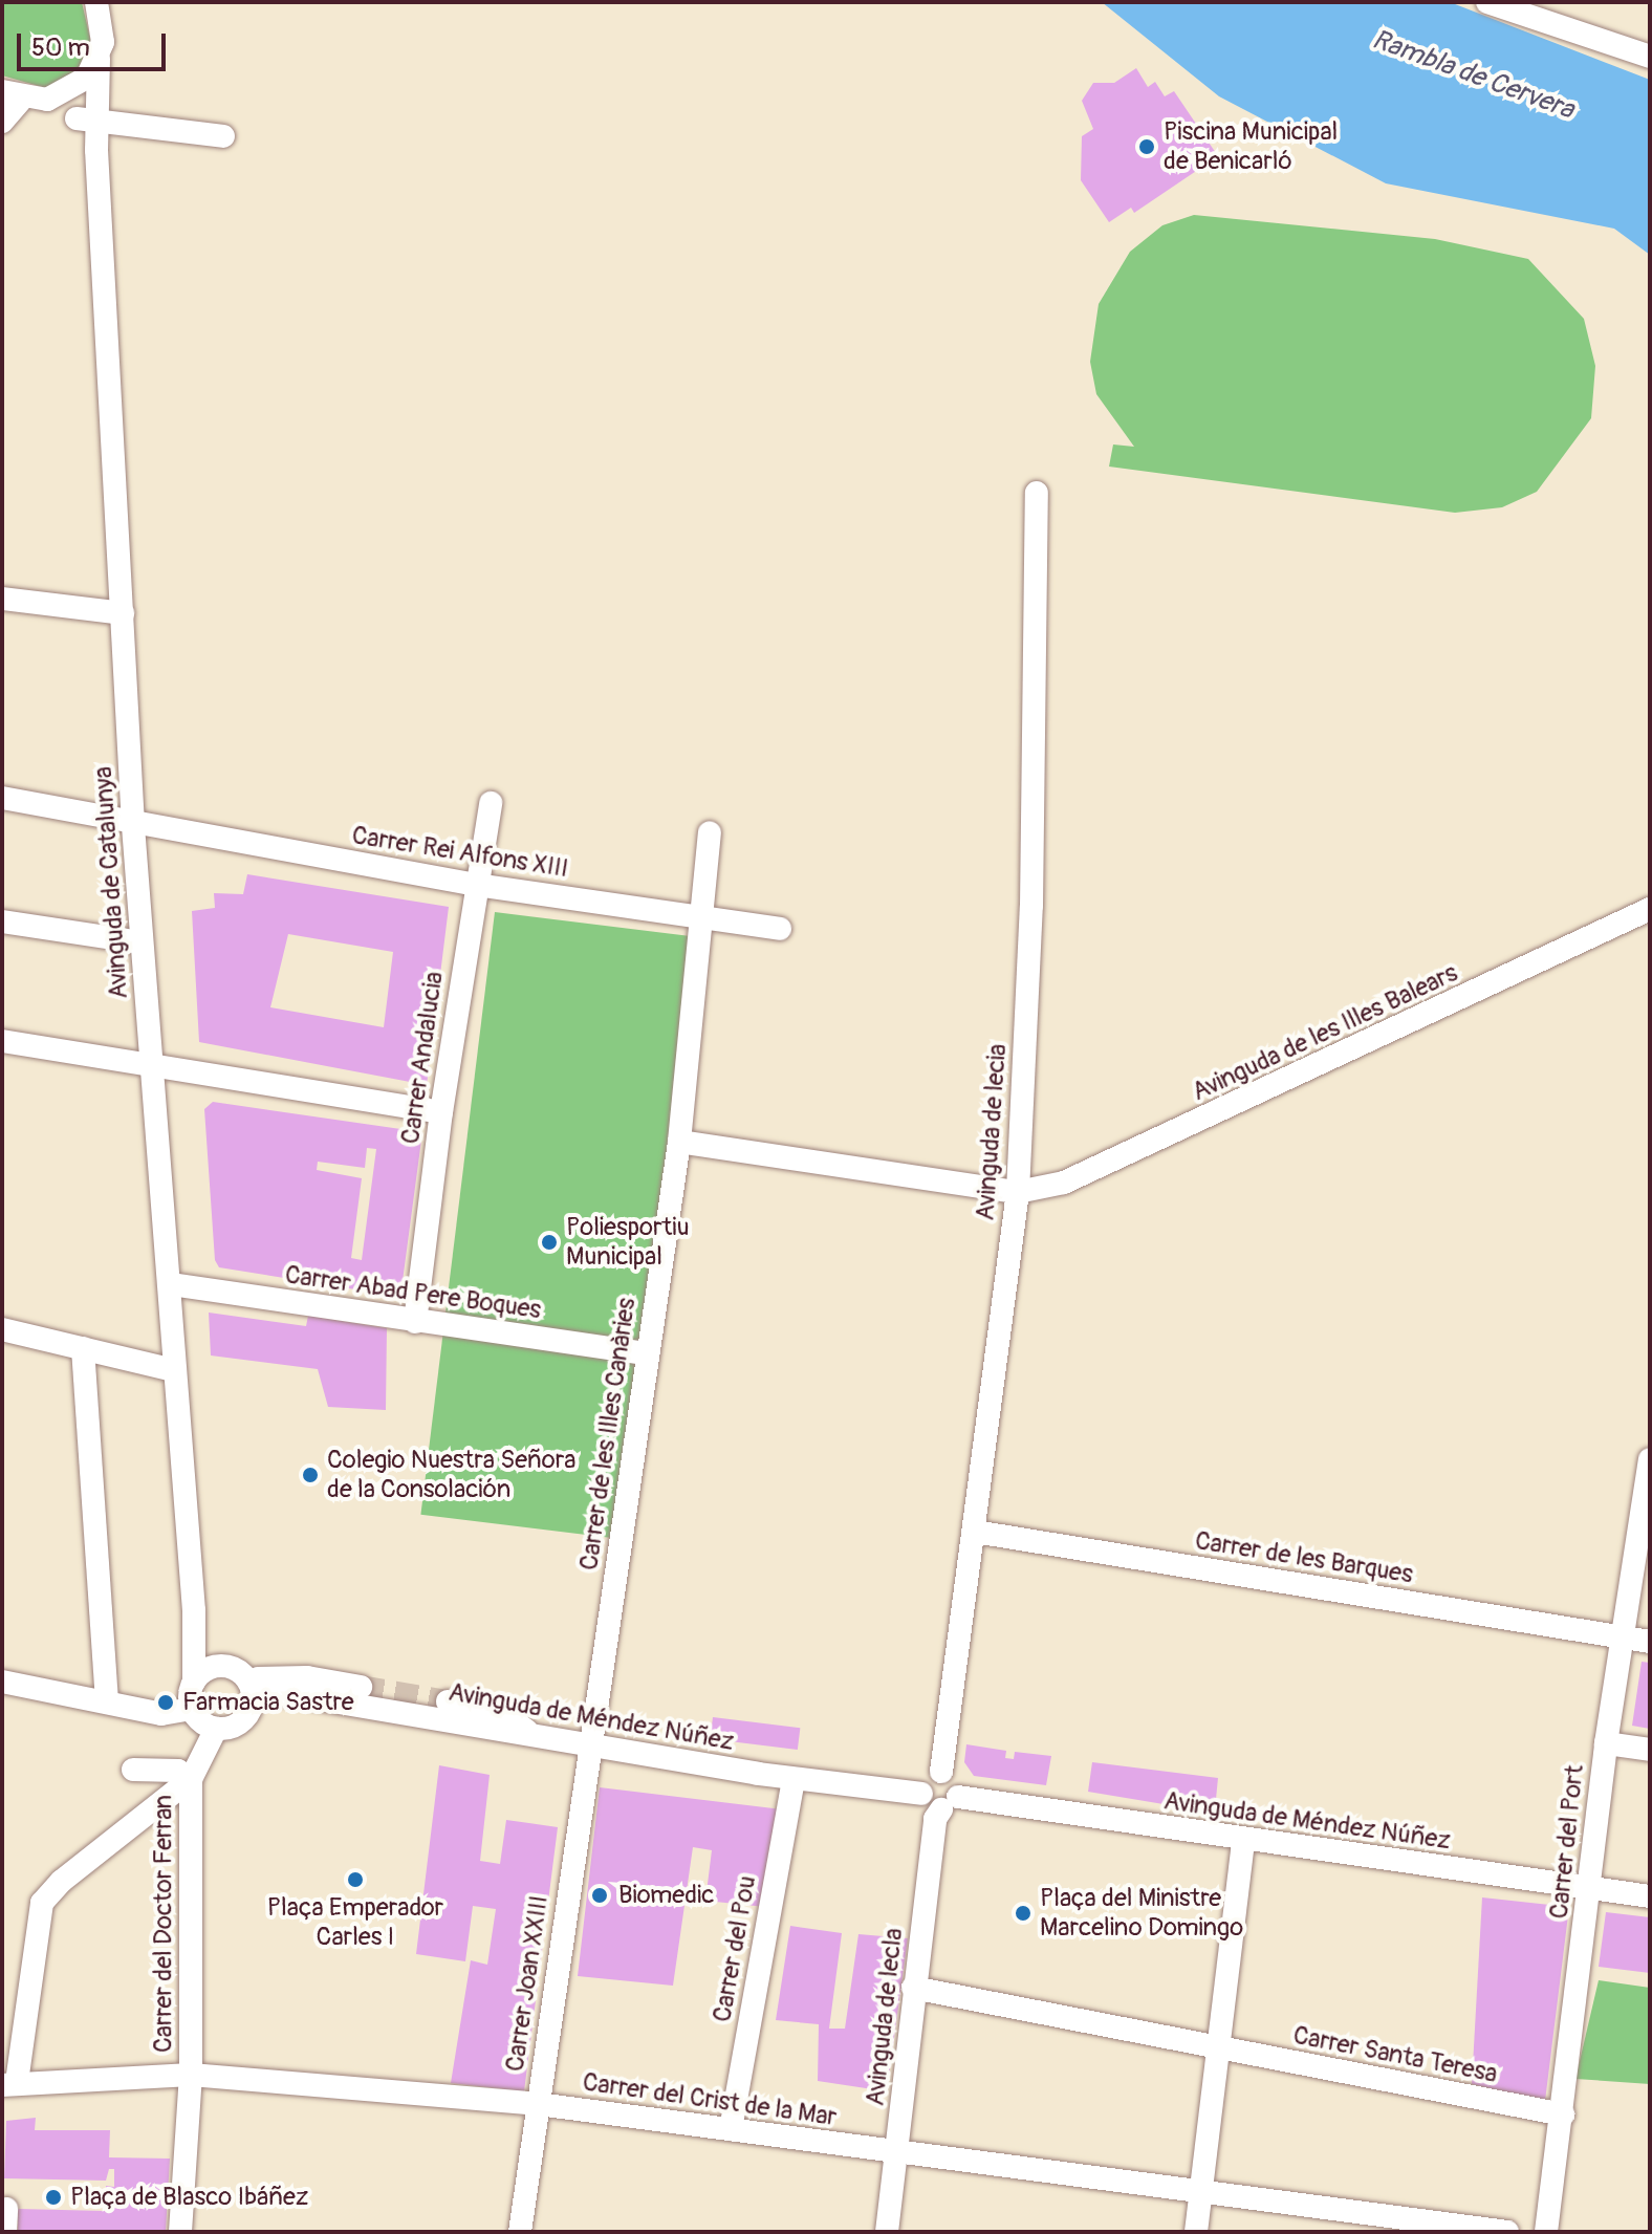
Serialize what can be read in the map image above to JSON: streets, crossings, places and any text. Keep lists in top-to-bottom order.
{
  "streets": {
    "street": [
      "Carrer Rei Alfons XIII",
      "Avinguda de Catalunya",
      "Avinguda de les Illes Balears",
      "Carrer Andalucia",
      "Avinguda de lecia",
      "Carrer Abad Pere Boques",
      "Carrer de les Illes Canàries",
      "Carrer de les Barques",
      "Avinguda de Méndez Núñez",
      "Carrer del Port",
      "Carrer del Doctor Ferran",
      "Carrer del Pou",
      "Carrer Joan XXIII",
      "Avinguda de lecla",
      "Carrer Santa Teresa",
      "Carrer del Crist de la Mar"
    ]
  },
  "crossings": [
    ["Carrer Rei Alfons XIII", "Avinguda de Catalunya"],
    ["Carrer Rei Alfons XIII", "Carrer Andalucia"],
    ["Carrer Rei Alfons XIII", "Carrer de les Illes Canàries"],
    ["Avinguda de Catalunya", "Carrer Abad Pere Boques"],
    ["Avinguda de Catalunya", "Avinguda de Méndez Núñez"],
    ["Avinguda de Catalunya", "Carrer del Doctor Ferran"],
    ["Avinguda de les Illes Balears", "Avinguda de lecia"],
    ["Carrer Andalucia", "Carrer Abad Pere Boques"],
    ["Avinguda de lecia", "Carrer de les Barques"],
    ["Avinguda de lecia", "Avinguda de Méndez Núñez"],
    ["Avinguda de lecia", "Avinguda de lecla"],
    ["Carrer Abad Pere Boques", "Carrer de les Illes Canàries"],
    ["Carrer de les Illes Canàries", "Avinguda de Méndez Núñez"],
    ["Carrer de les Illes Canàries", "Carrer Joan XXIII"],
    ["Carrer de les Barques", "Carrer del Port"],
    ["Avinguda de Méndez Núñez", "Carrer del Port"],
    ["Avinguda de Méndez Núñez", "Carrer del Doctor Ferran"],
    ["Avinguda de Méndez Núñez", "Carrer del Pou"],
    ["Avinguda de Méndez Núñez", "Carrer Joan XXIII"],
    ["Avinguda de Méndez Núñez", "Avinguda de lecla"],
    ["Carrer del Port", "Carrer Santa Teresa"],
    ["Carrer del Doctor Ferran", "Carrer del Crist de la Mar"],
    ["Carrer del Pou", "Carrer del Crist de la Mar"],
    ["Carrer Joan XXIII", "Carrer del Crist de la Mar"],
    ["Avinguda de lecla", "Carrer del Crist de la Mar"]
  ],
  "water": ["Rambla de Cervera"],
  "places": [
    "Piscina Municipal de Benicarló",
    "Poliesportiu Municipal",
    "Colegio Nuestra Señora de la Consolación",
    "Farmacia Sastre",
    "Plaça Emperador Carles I",
    "Biomedic",
    "Plaça del Ministre Marcelino Domingo",
    "Plaça de Blasco Ibáñez"
  ],
  "scale_bar": "50 m"
}
